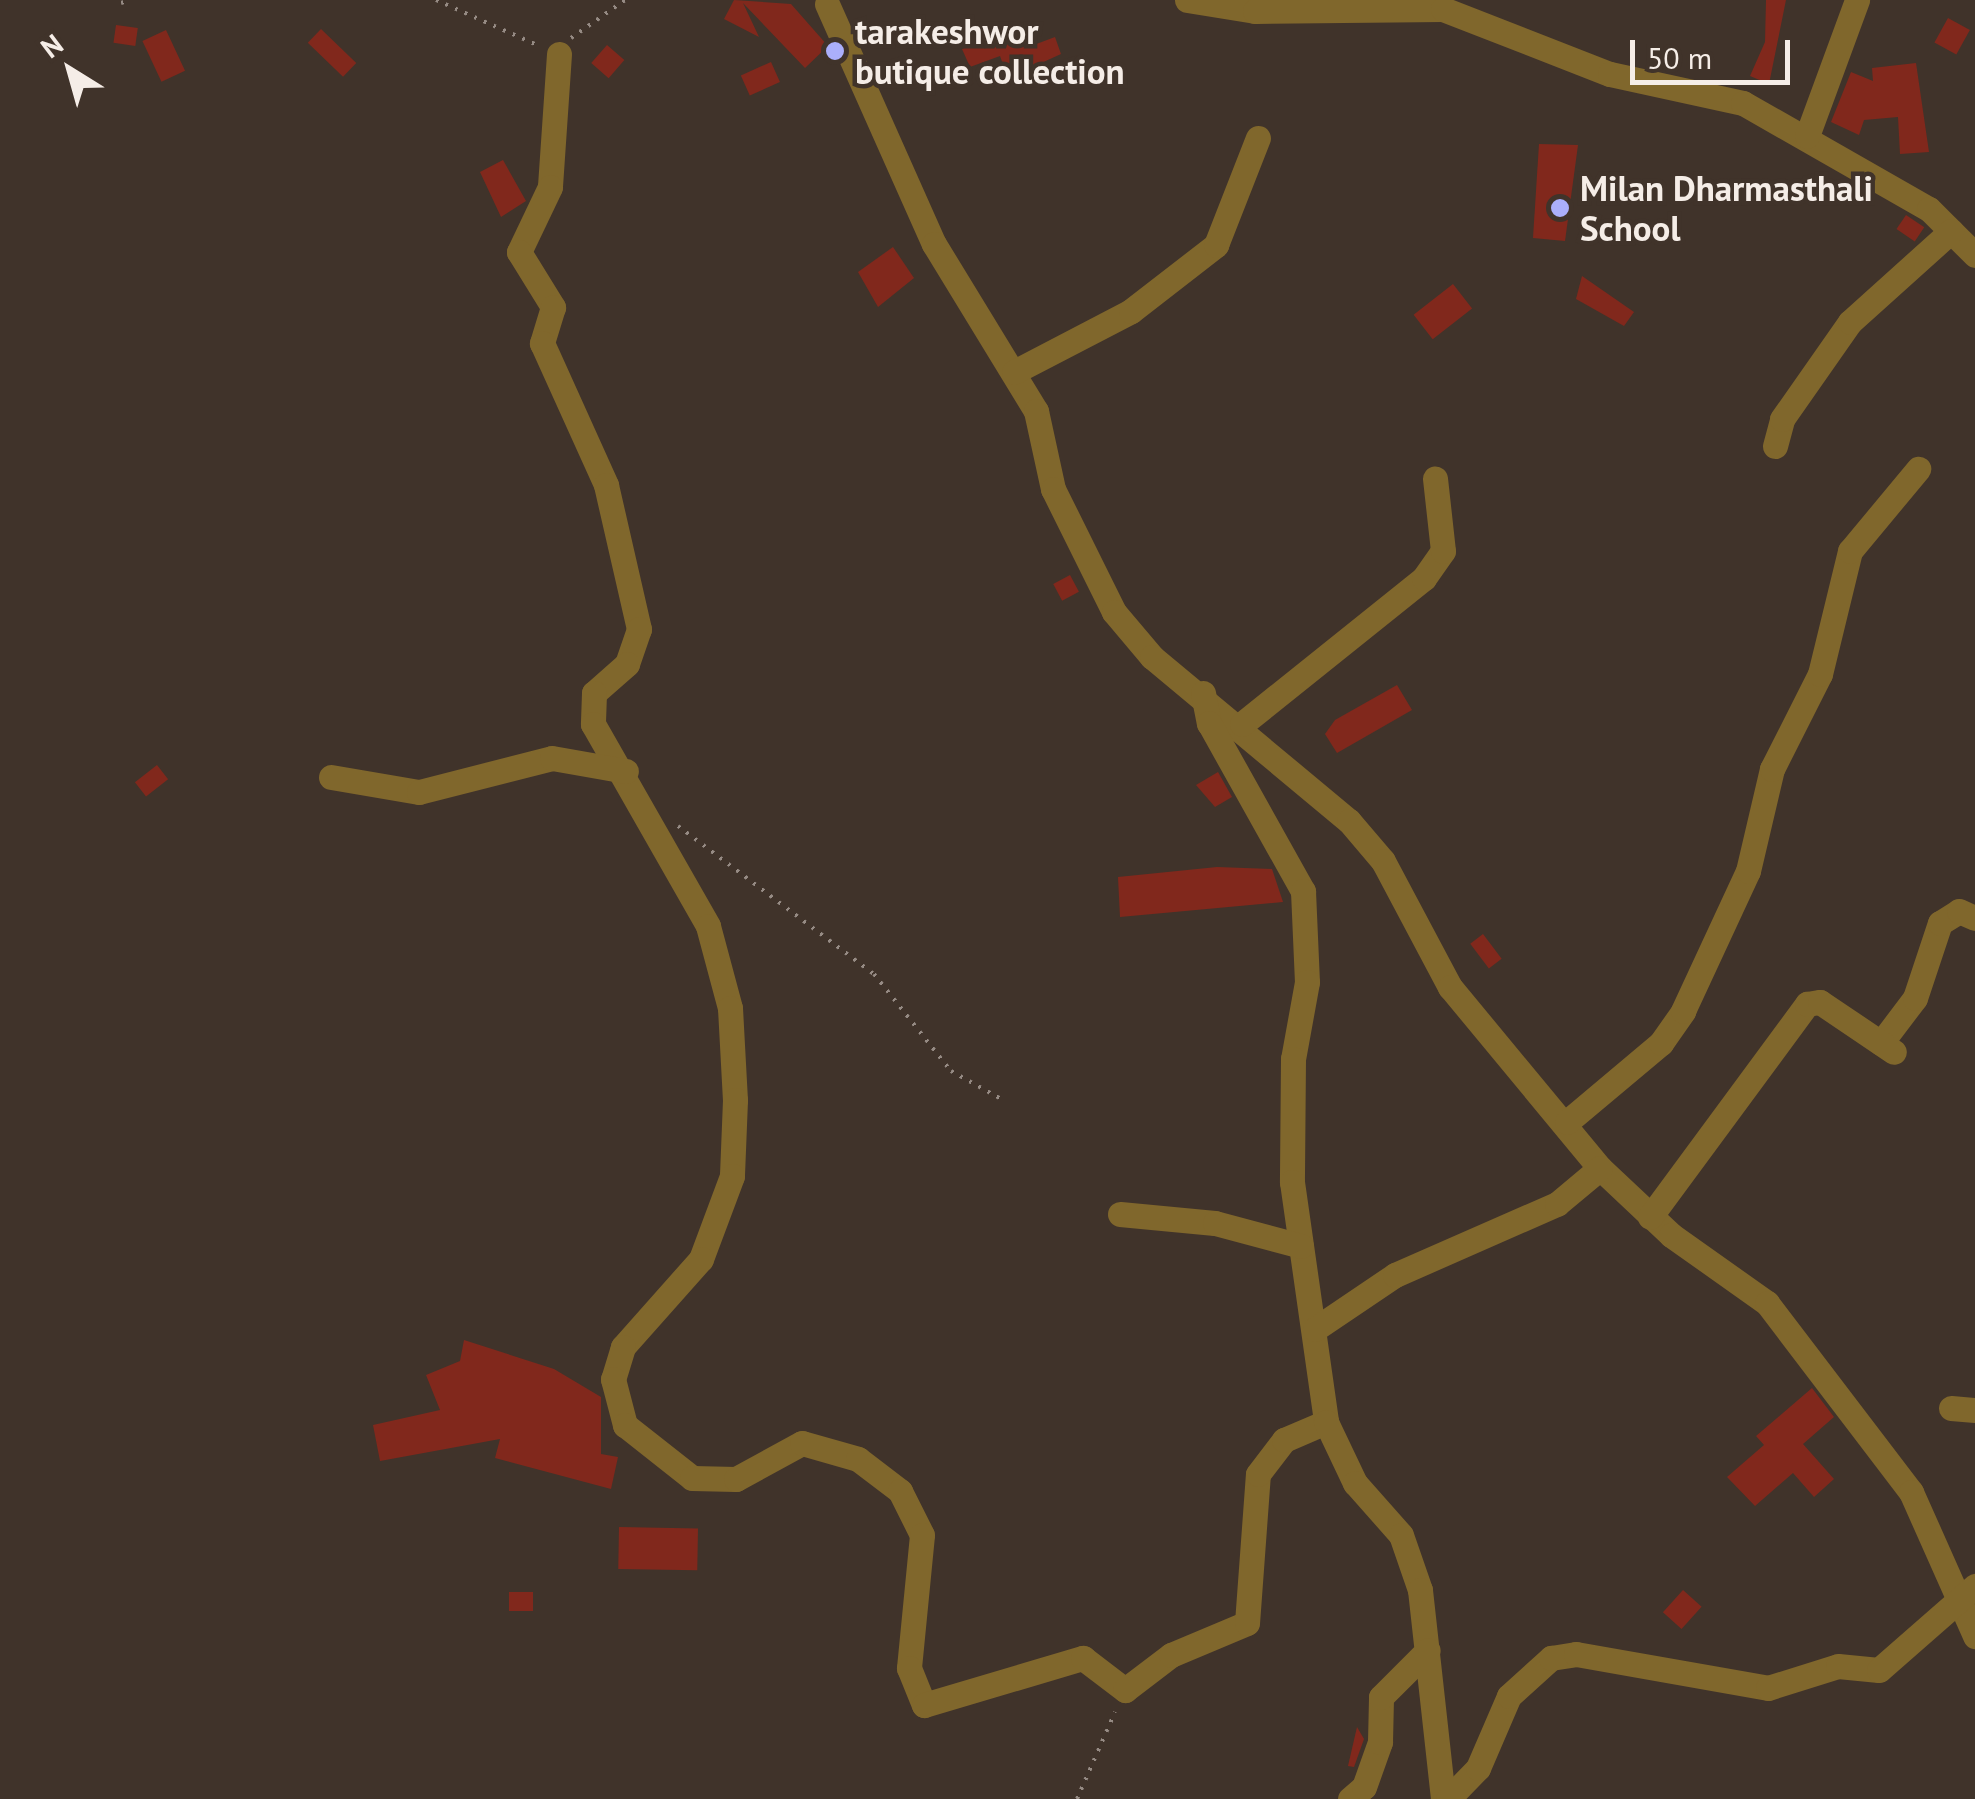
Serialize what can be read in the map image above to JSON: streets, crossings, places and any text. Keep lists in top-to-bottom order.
{
  "places": ["tarakeshwor butique collection", "Milan Dharmasthali School"],
  "scale_bar": "50 m",
  "north": "top left"
}
